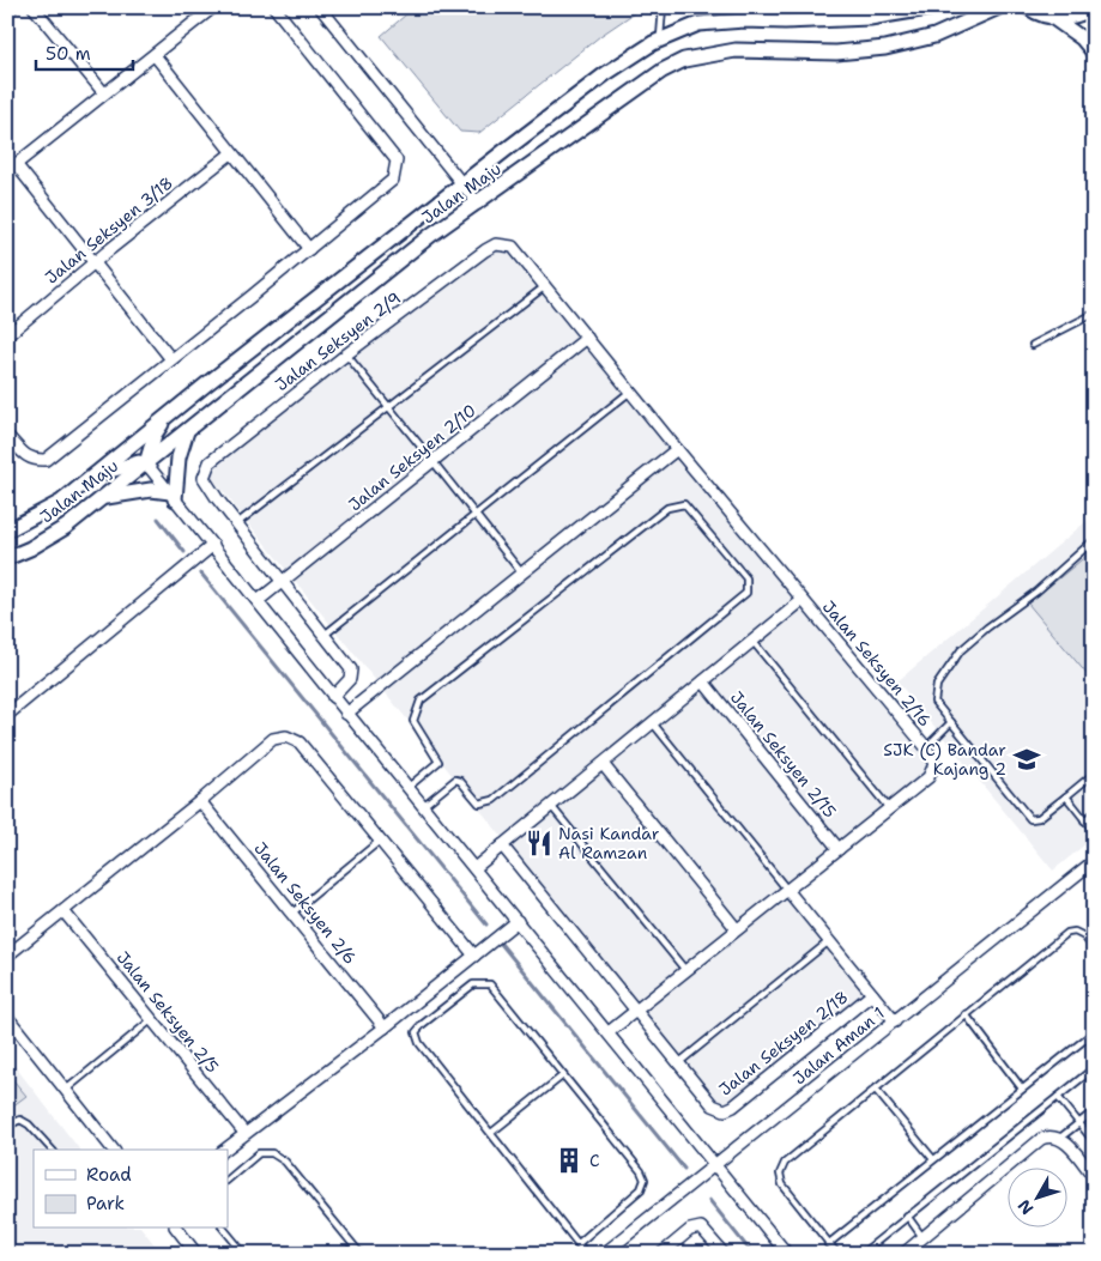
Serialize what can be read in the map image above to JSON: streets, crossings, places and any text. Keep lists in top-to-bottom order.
{
  "streets": {
    "street": [
      "Jalan Maju",
      "Jalan Seksyen 3/18",
      "Jalan Seksyen 2/9",
      "Jalan Seksyen 2/10",
      "Jalan Seksyen 2/16",
      "Jalan Seksyen 2/15",
      "Jalan Seksyen 2/6",
      "Jalan Seksyen 2/5",
      "Jalan Seksyen 2/18",
      "Jalan Aman 1"
    ]
  },
  "crossings": [
    ["Jalan Seksyen 2/9", "Jalan Seksyen 2/16"],
    ["Jalan Seksyen 2/10", "Jalan Seksyen 2/16"]
  ],
  "places": {
    "school or university": ["SJK (C) Bandar Kajang 2"],
    "restaurant": ["Nasi Kandar Al Ramzan"],
    "building": ["C"]
  },
  "legend": ["Road", "Park"],
  "scale_bar": "50 m",
  "north": "bottom left"
}
